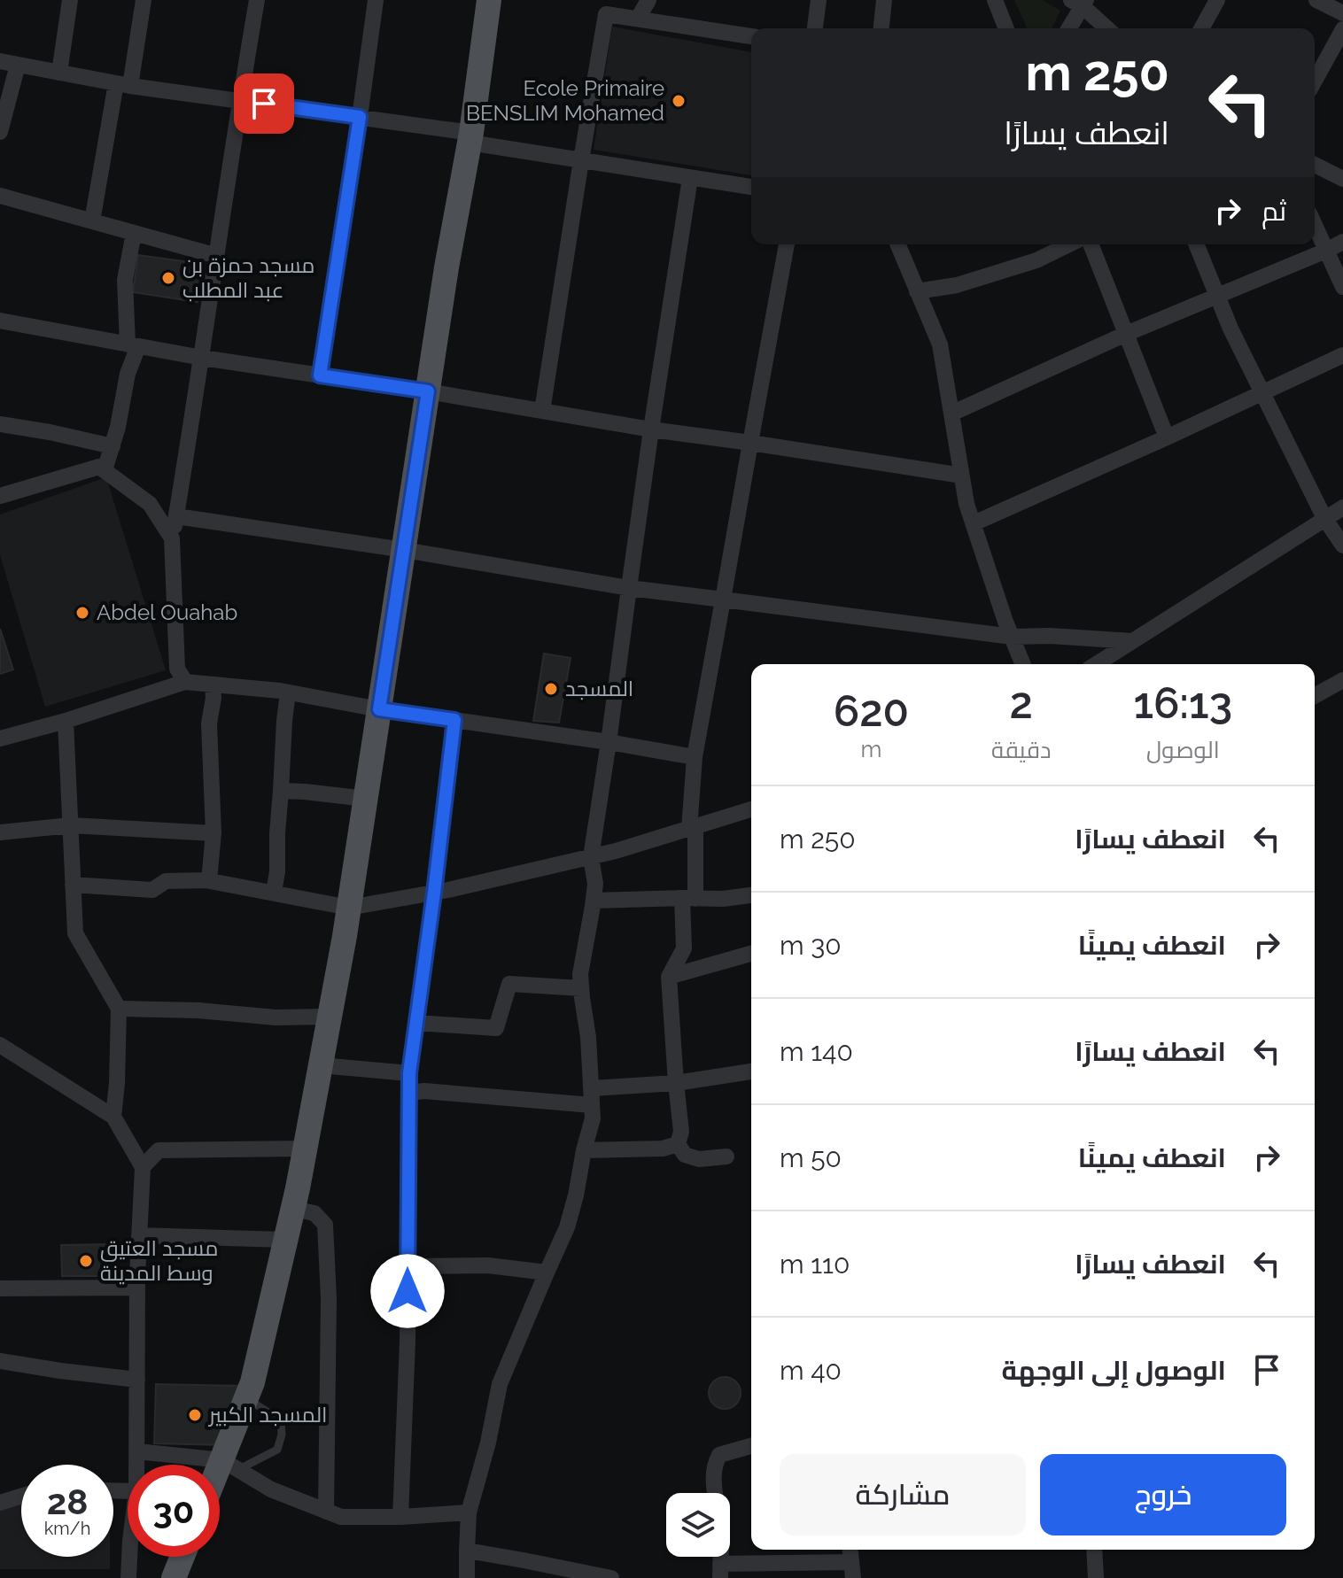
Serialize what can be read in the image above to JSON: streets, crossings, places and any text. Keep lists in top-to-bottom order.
{
  "places": [
    "Ecole Primaire BENSLIM Mohamed",
    "مسجد حمزة بن عبد المطلب",
    "Abdel Ouahab",
    "المسجد",
    "مسجد العتيق وسط المدينة",
    "المسجد الكبير"
  ],
  "page": {
    "turn": ["250 m", "انعطف يسارًا"],
    "then": "ثم",
    "eta": [
      "16:13",
      "الوصول",
      "2",
      "دقيقة",
      "620",
      "m"
    ],
    "list": [
      {
        "name": "انعطف يسارًا",
        "value": "250 m"
      },
      {
        "name": "انعطف يمينًا",
        "value": "30 m"
      },
      {
        "name": "انعطف يسارًا",
        "value": "140 m"
      },
      {
        "name": "انعطف يمينًا",
        "value": "50 m"
      },
      {
        "name": "انعطف يسارًا",
        "value": "110 m"
      },
      {
        "name": "الوصول إلى الوجهة",
        "value": "40 m"
      }
    ],
    "buttons": ["خروج", "مشاركة"],
    "speed": "28 km/h",
    "limit": "30"
  }
}
